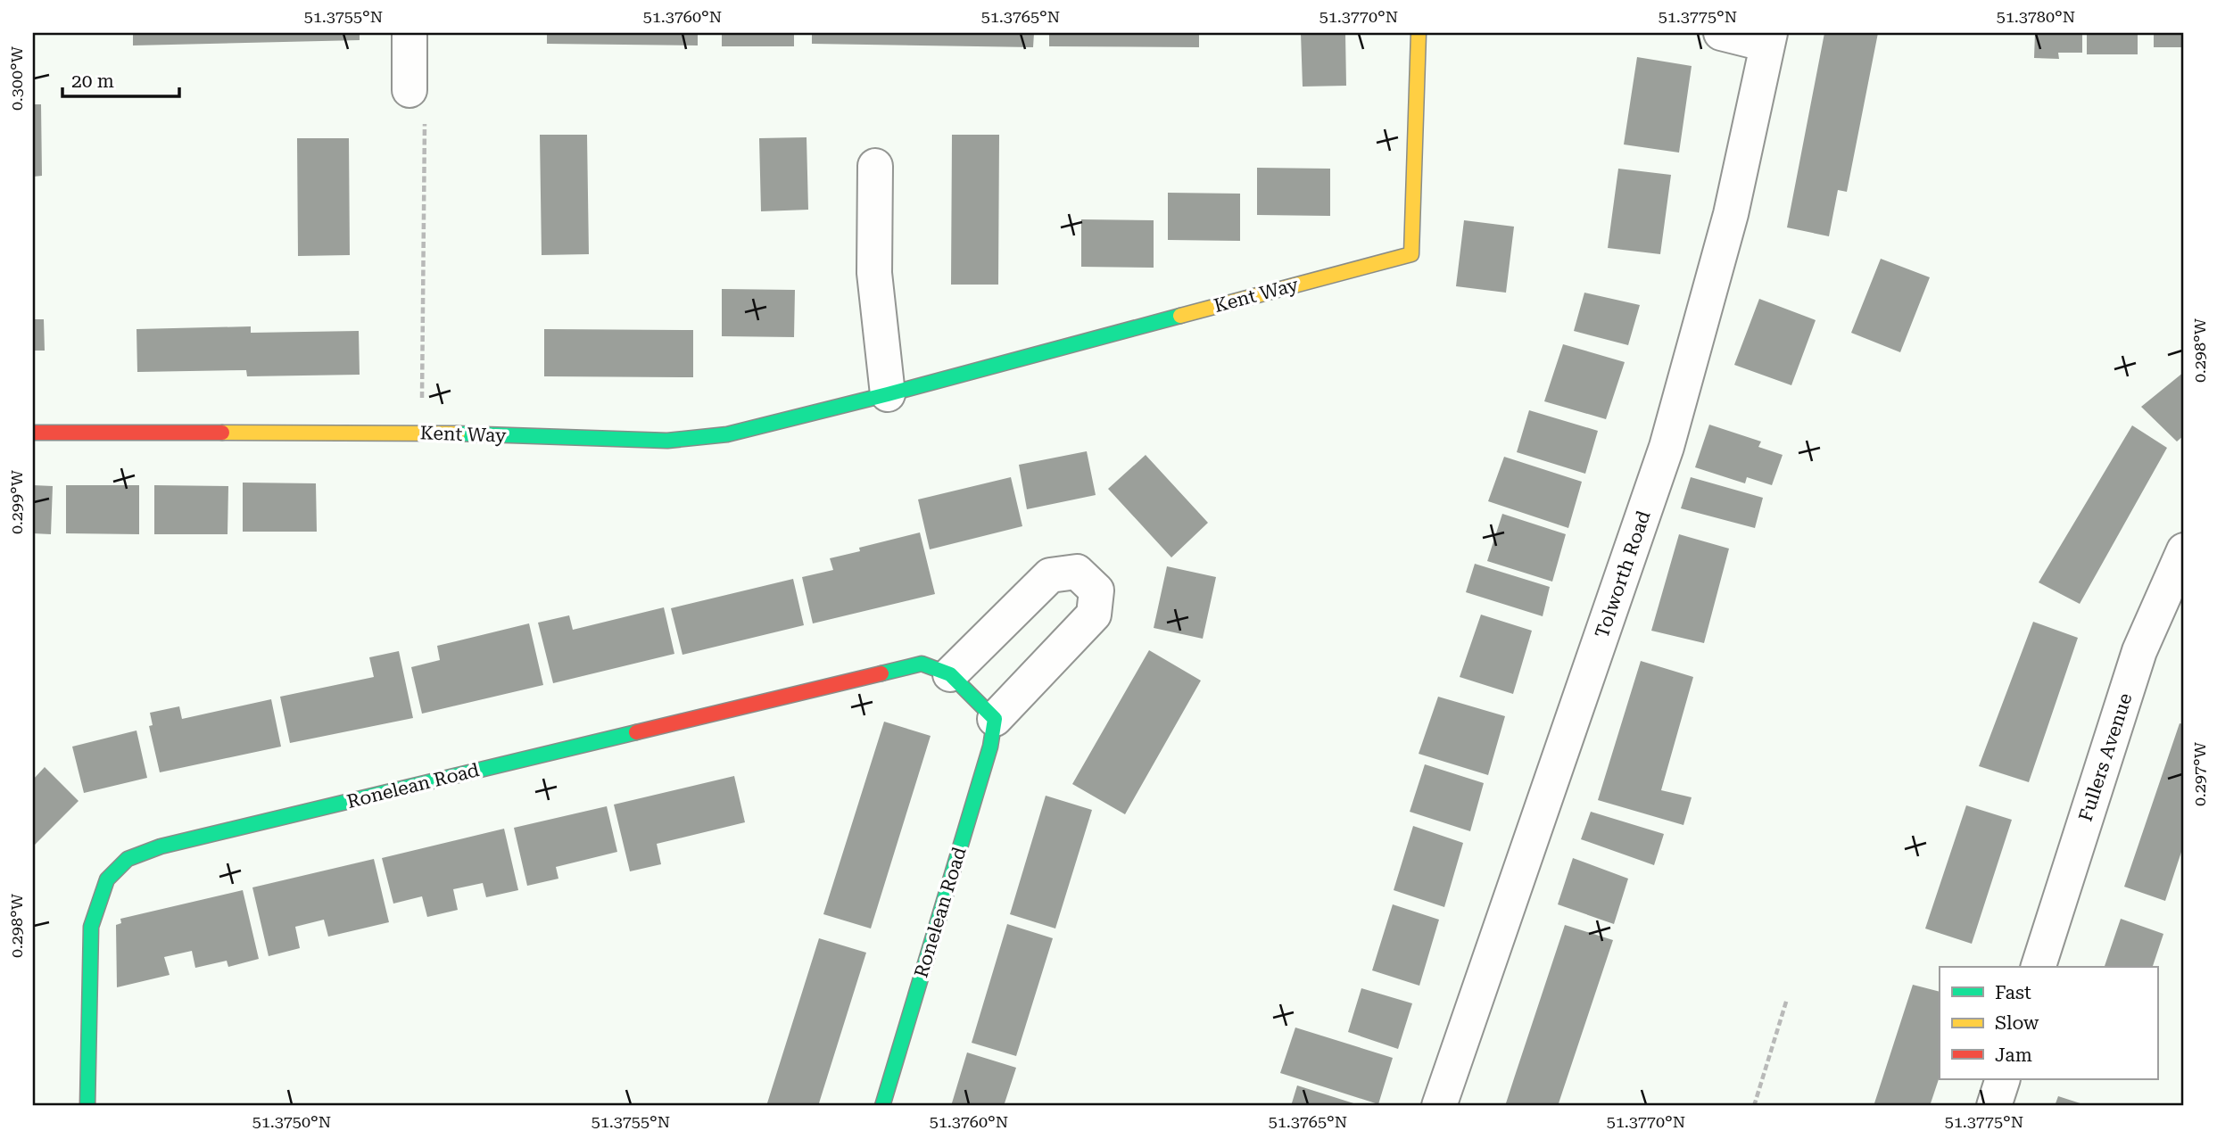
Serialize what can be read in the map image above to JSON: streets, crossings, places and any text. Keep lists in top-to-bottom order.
{
  "streets": {
    "street": [
      "Kent Way",
      "Tolworth Road",
      "Fullers Avenue",
      "Ronelean Road"
    ]
  },
  "legend": ["Fast", "Slow", "Jam"],
  "scale_bar": "20 m",
  "coordinates": [
    "51.3755°N",
    "51.3760°N",
    "51.3765°N",
    "51.3770°N",
    "51.3775°N",
    "51.3780°N",
    "0.300°W",
    "0.298°W",
    "0.299°W",
    "0.297°W",
    "51.3750°N"
  ]
}
